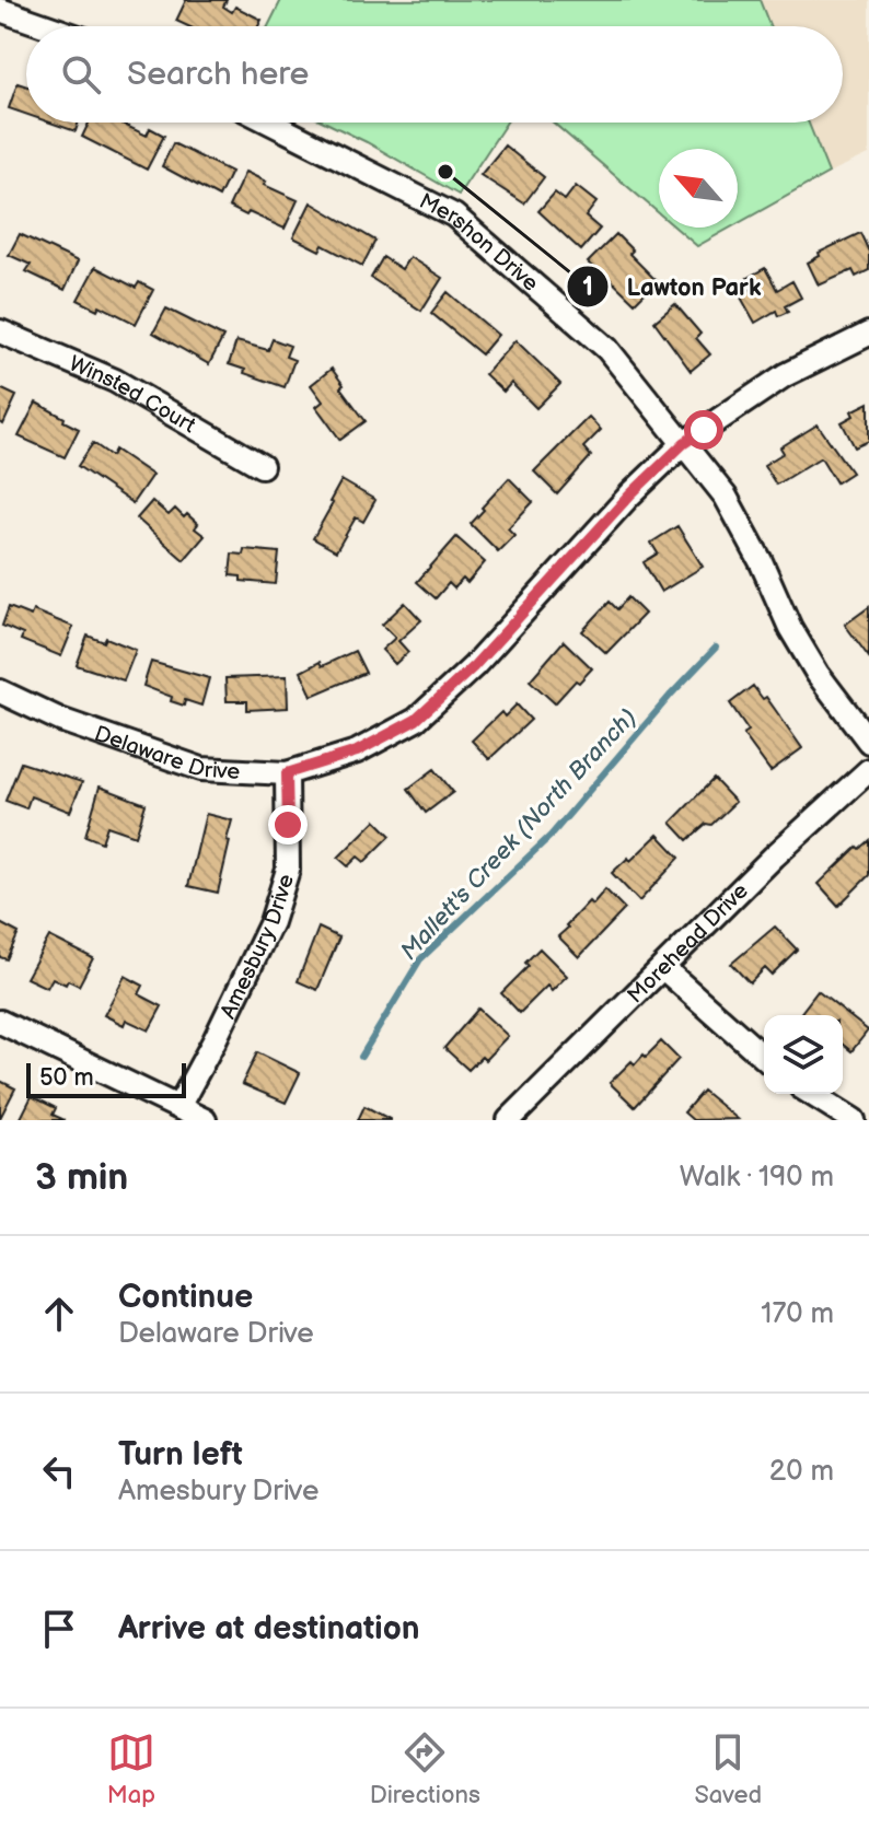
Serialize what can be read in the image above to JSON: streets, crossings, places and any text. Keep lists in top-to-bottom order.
{
  "streets": {
    "street": [
      "Mershon Drive",
      "Winsted Court",
      "Delaware Drive",
      "Morehead Drive",
      "Amesbury Drive"
    ]
  },
  "crossings": [
    ["Mershon Drive", "Delaware Drive"],
    ["Delaware Drive", "Amesbury Drive"]
  ],
  "water": ["Mallett's Creek (North Branch)"],
  "places": ["Lawton Park"],
  "scale_bar": "50 m",
  "north": "top left",
  "page": {
    "search": "Search here",
    "scale": "50 m",
    "heading": ["3 min", "Walk · 190 m"],
    "list": [
      ["Continue", "Delaware Drive", "170 m"],
      ["Turn left", "Amesbury Drive", "20 m"],
      "Arrive at destination"
    ],
    "nav": ["Map", "Directions", "Saved"]
  }
}
